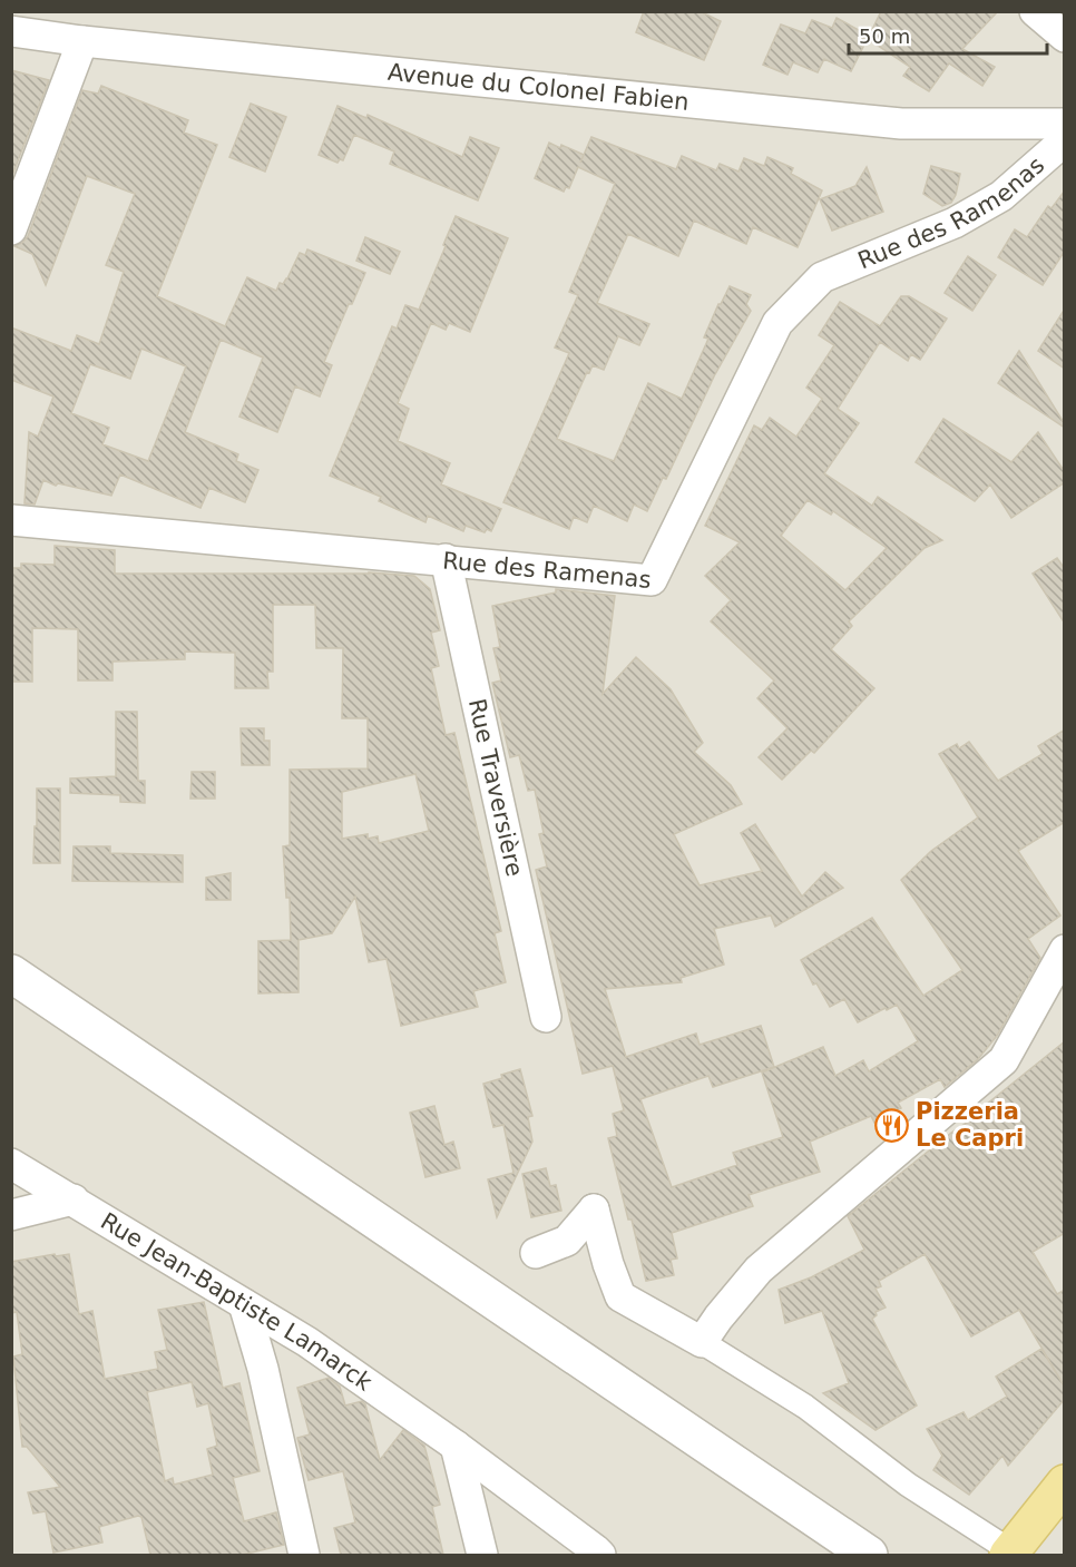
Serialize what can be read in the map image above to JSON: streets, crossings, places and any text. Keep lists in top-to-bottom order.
{
  "streets": {
    "street": [
      "Avenue du Colonel Fabien",
      "Rue des Ramenas",
      "Rue Traversière",
      "Rue Jean-Baptiste Lamarck"
    ]
  },
  "crossings": [
    ["Rue des Ramenas", "Rue Traversière"]
  ],
  "places": {
    "restaurant": ["Pizzeria Le Capri"]
  },
  "scale_bar": "50 m"
}
